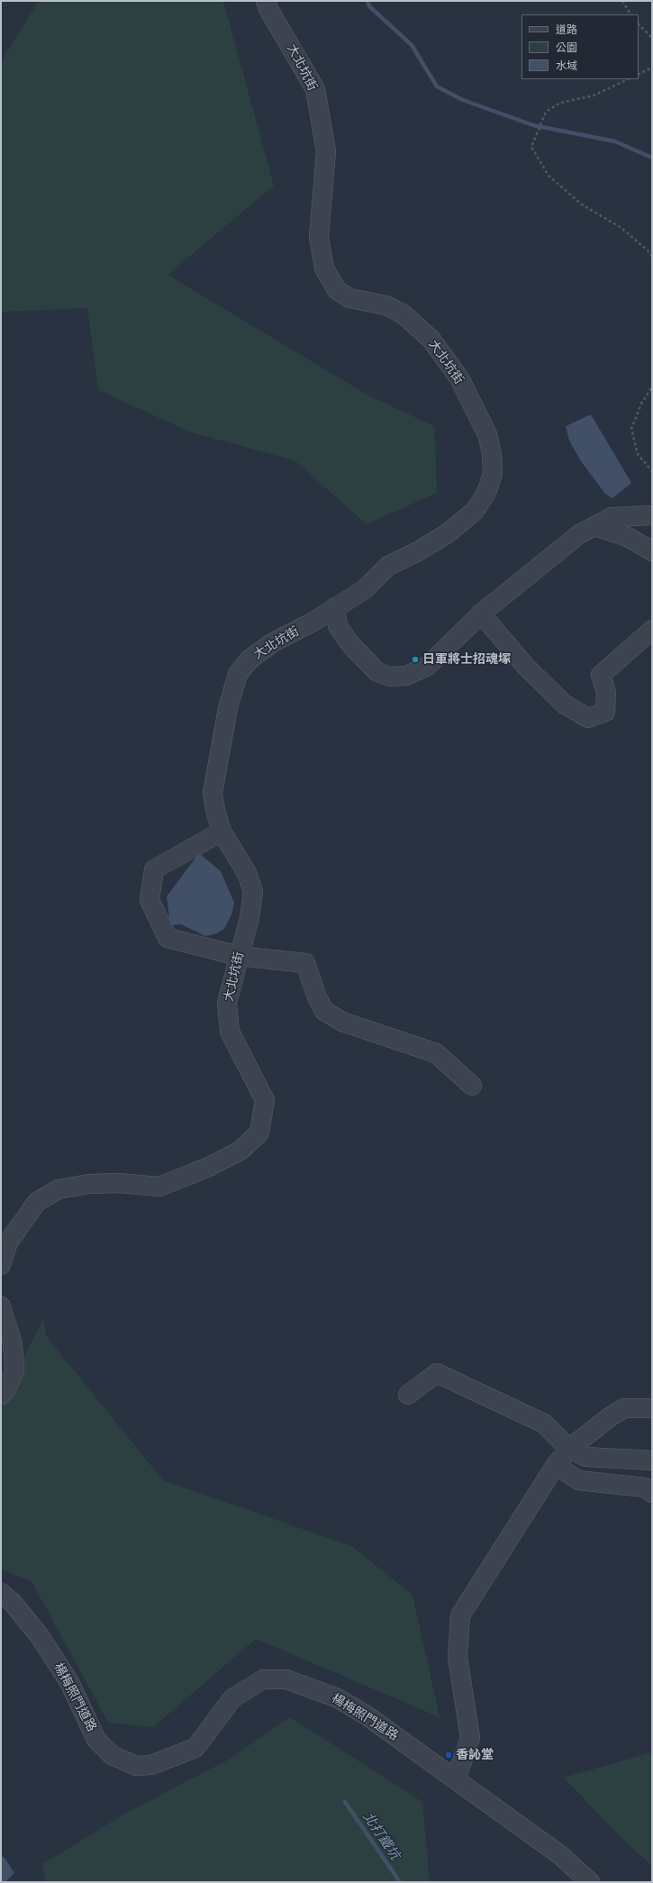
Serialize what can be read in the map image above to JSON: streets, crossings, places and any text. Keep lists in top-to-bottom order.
{
  "streets": {
    "street": ["大北坑街", "楊梅照門道路"]
  },
  "water": ["北打鐵坑"],
  "places": ["日軍將士招魂塚", "香訫堂"],
  "legend": ["道路", "公園", "水域"]
}
